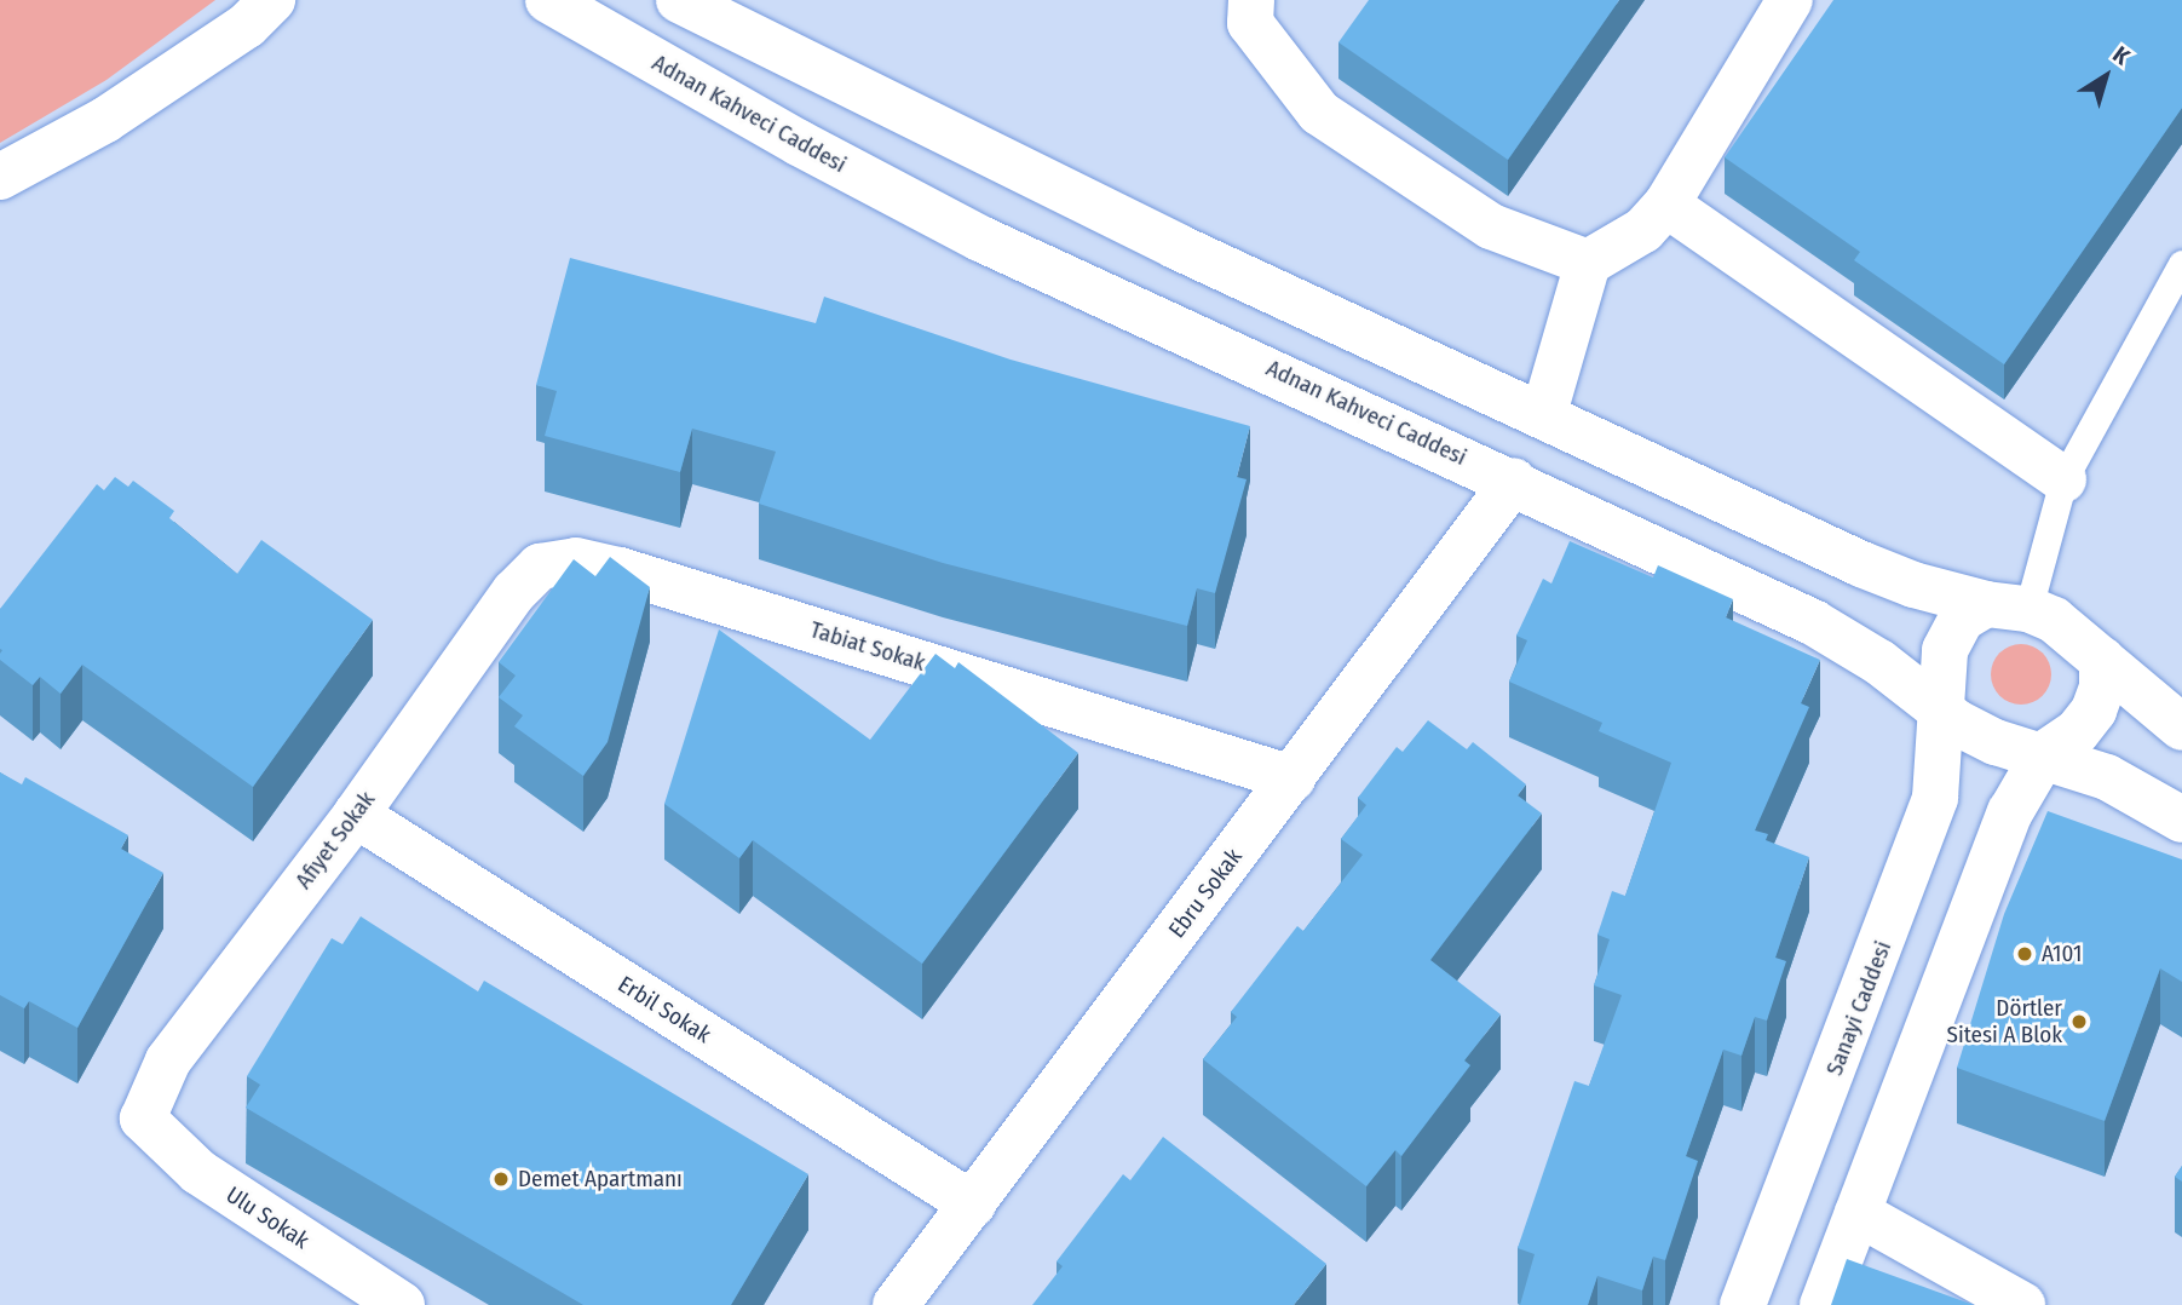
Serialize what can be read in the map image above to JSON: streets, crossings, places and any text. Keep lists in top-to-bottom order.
{
  "streets": {
    "main road": [
      "Adnan Kahveci Caddesi",
      "Tabiat Sokak",
      "Afiyet Sokak",
      "Ebru Sokak",
      "Sanayi Caddesi",
      "Erbil Sokak",
      "Ulu Sokak"
    ]
  },
  "crossings": [
    ["Adnan Kahveci Caddesi", "Ebru Sokak"],
    ["Adnan Kahveci Caddesi", "Sanayi Caddesi"],
    ["Tabiat Sokak", "Afiyet Sokak"],
    ["Tabiat Sokak", "Ebru Sokak"],
    ["Afiyet Sokak", "Erbil Sokak"],
    ["Afiyet Sokak", "Ulu Sokak"],
    ["Ebru Sokak", "Erbil Sokak"]
  ],
  "places": ["A101", "Dörtler Sitesi A Blok", "Demet Apartmanı"],
  "north": "top right"
}
